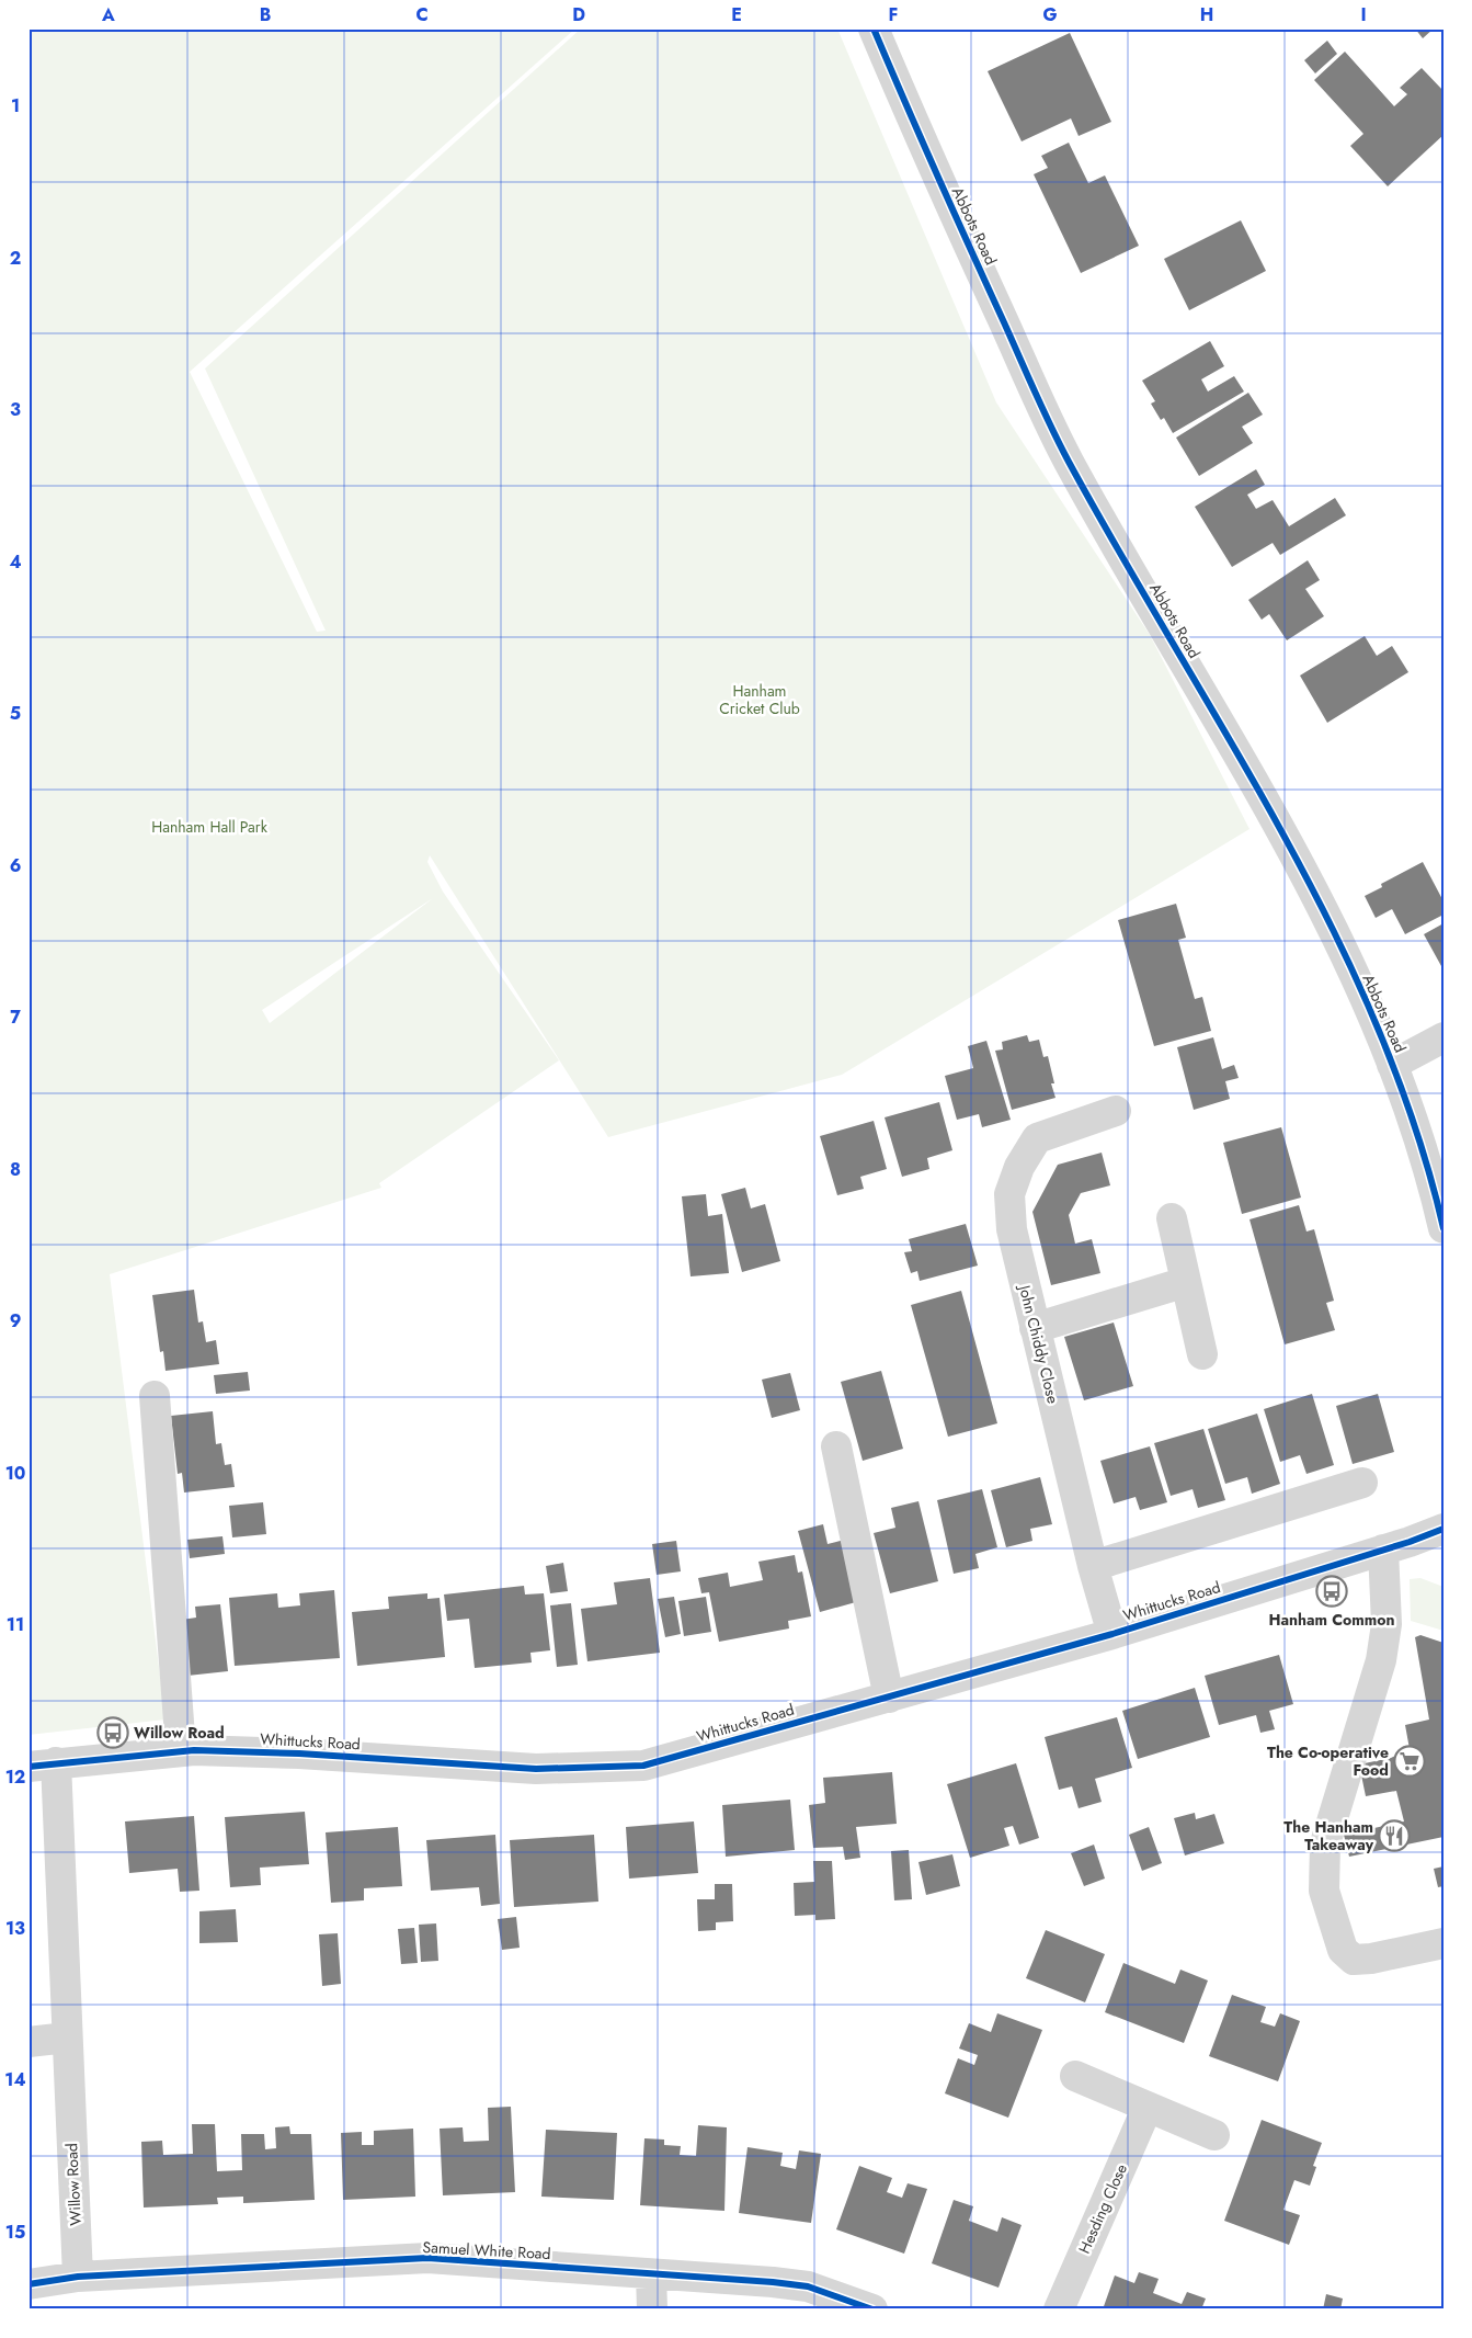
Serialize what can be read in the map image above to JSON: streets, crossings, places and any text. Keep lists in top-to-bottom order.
{
  "streets": {
    "street": [
      "Abbots Road",
      "John Chiddy Close",
      "Whittucks Road",
      "Willow Road",
      "Hesding Close",
      "Samuel White Road"
    ]
  },
  "crossings": [
    ["John Chiddy Close", "Whittucks Road"],
    ["Whittucks Road", "Willow Road"],
    ["Willow Road", "Samuel White Road"]
  ],
  "parks": ["Hanham Cricket Club", "Hanham Hall Park"],
  "places": {
    "bus stop": ["Hanham Common", "Willow Road"],
    "supermarket": ["The Co-operative Food"],
    "restaurant": ["The Hanham Takeaway"]
  },
  "grid": {
    "columns": [
      "A",
      "B",
      "C",
      "D",
      "E",
      "F",
      "G",
      "H",
      "I"
    ],
    "rows": [
      "1",
      "2",
      "3",
      "4",
      "5",
      "6",
      "7",
      "8",
      "9",
      "10",
      "11",
      "12",
      "13",
      "14",
      "15"
    ]
  }
}
